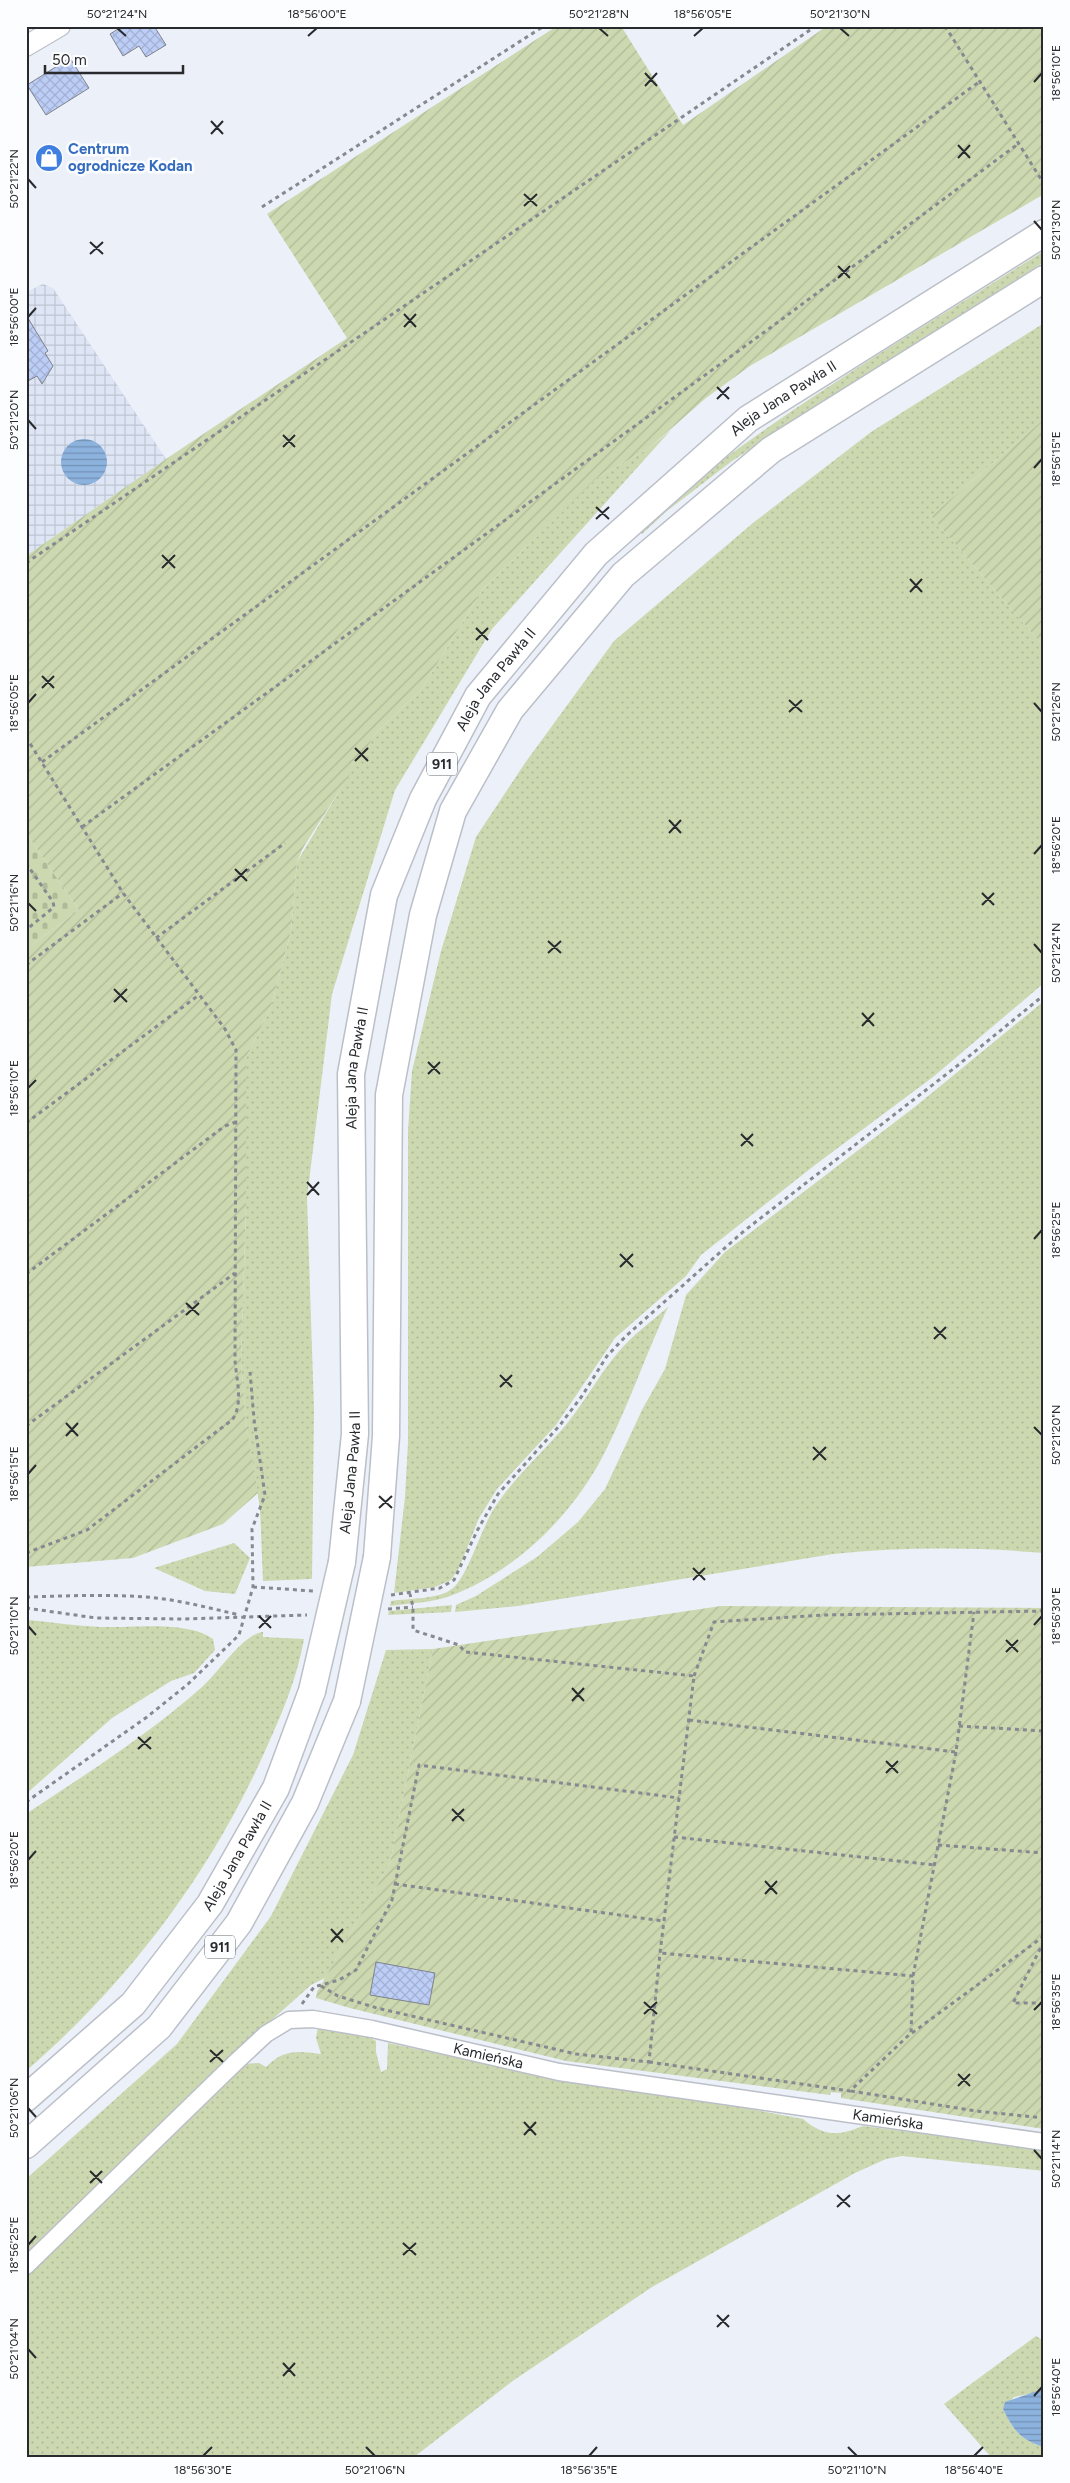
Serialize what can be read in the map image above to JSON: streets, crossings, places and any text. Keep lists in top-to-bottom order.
{
  "streets": {
    "main road": ["Aleja Jana Pawła II", "911"],
    "street": ["Kamieńska"]
  },
  "places": {
    "shop": ["Centrum ogrodnicze Kodan"]
  },
  "scale_bar": "50 m",
  "coordinates": [
    "50°21'24\"N",
    "18°56'00\"E",
    "50°21'28\"N",
    "18°56'05\"E",
    "50°21'30\"N",
    "18°56'10\"E",
    "50°21'22\"N",
    "50°21'20\"N",
    "18°56'15\"E",
    "50°21'26\"N",
    "18°56'20\"E",
    "50°21'16\"N",
    "18°56'25\"E",
    "18°56'30\"E",
    "50°21'10\"N",
    "18°56'35\"E",
    "50°21'06\"N",
    "50°21'14\"N",
    "50°21'04\"N",
    "18°56'40\"E"
  ]
}
